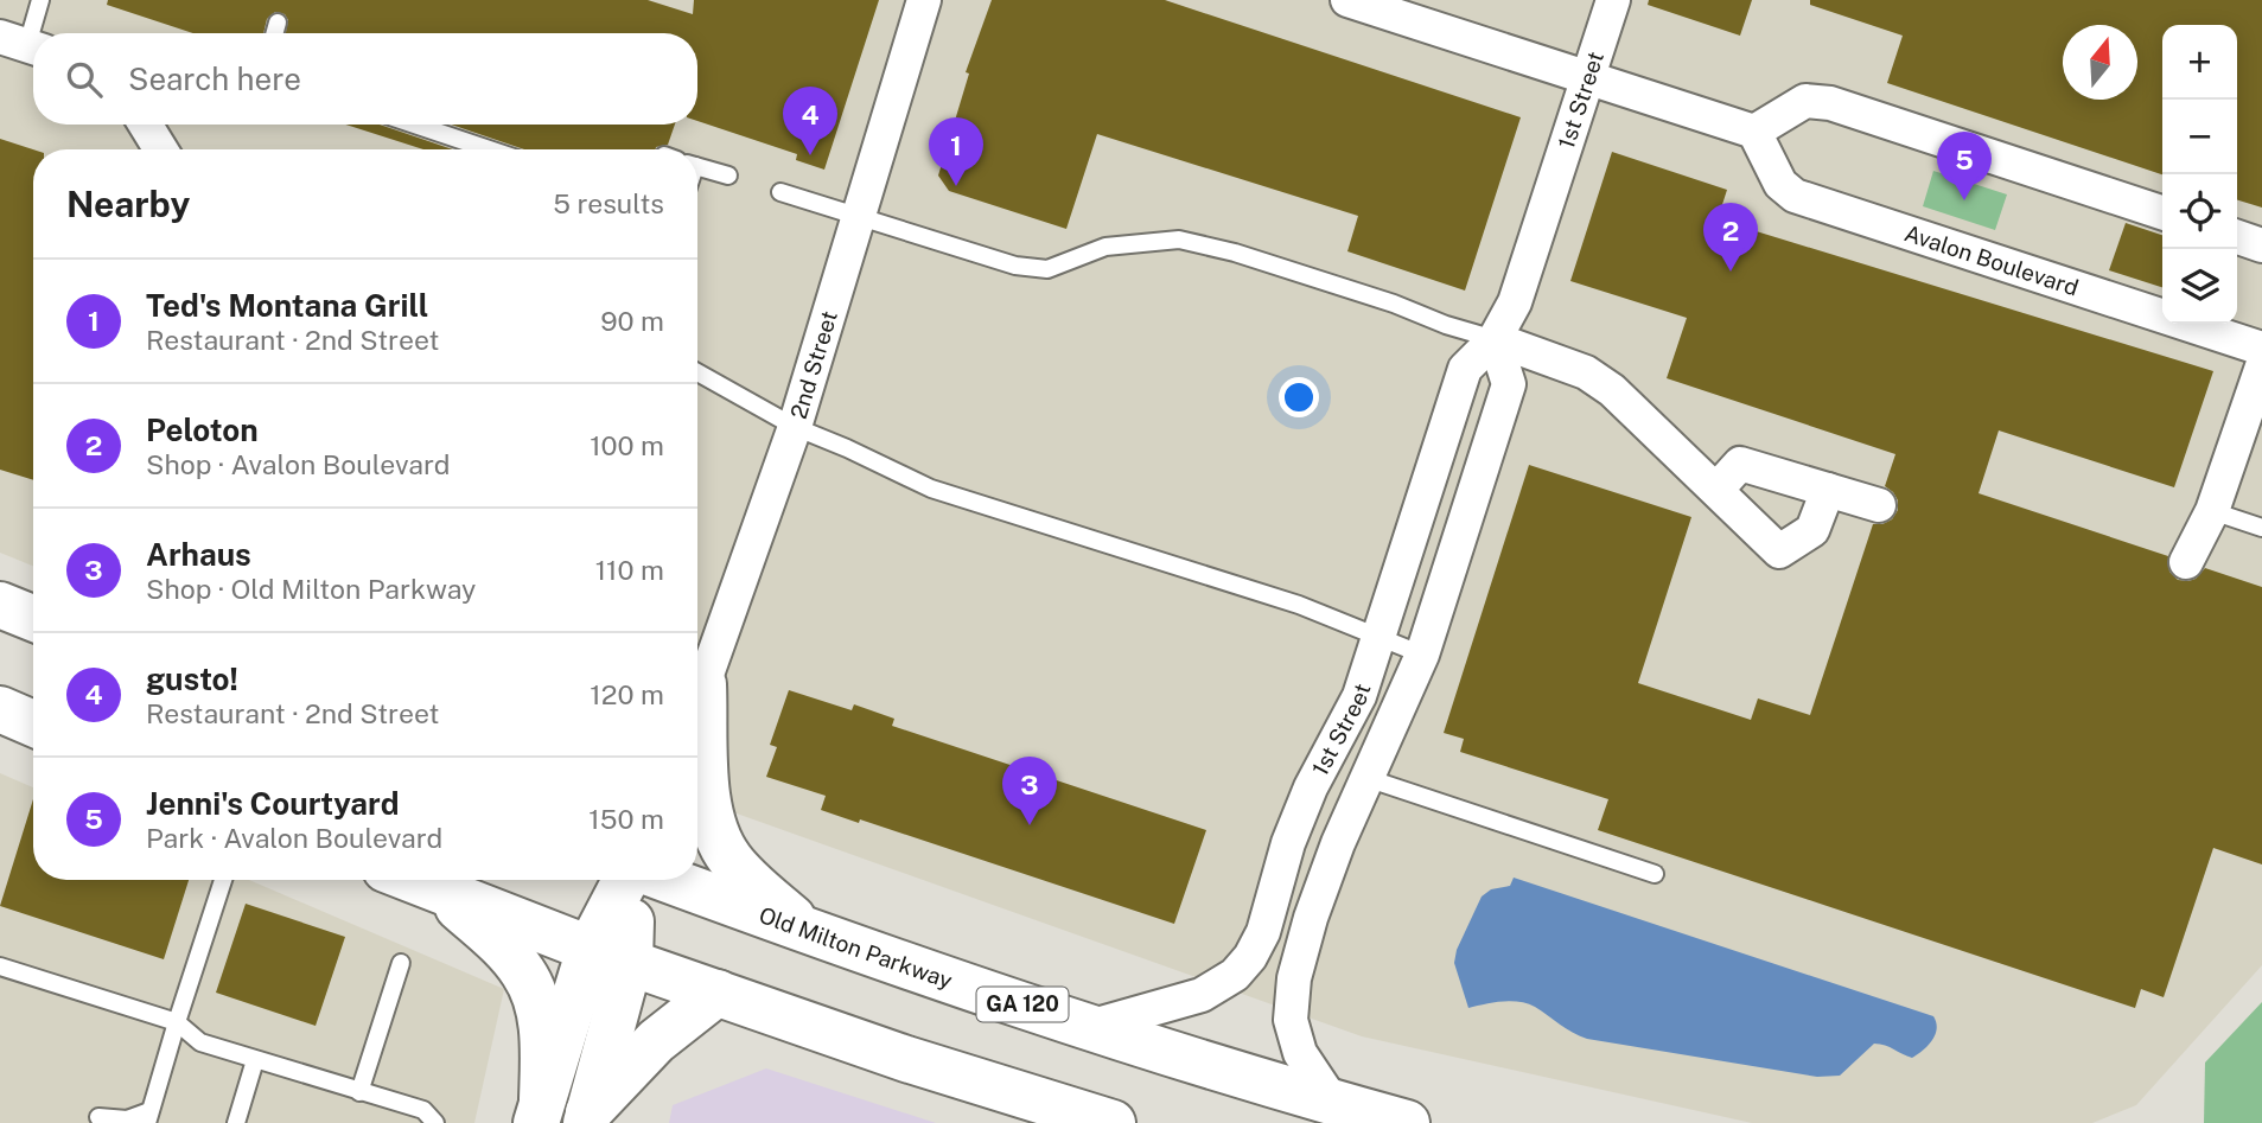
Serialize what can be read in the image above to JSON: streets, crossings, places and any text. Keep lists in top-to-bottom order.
{
  "streets": {
    "main road": ["Old Milton Parkway", "GA 120"],
    "street": ["1st Street", "Avalon Boulevard", "2nd Street"]
  },
  "crossings": [
    ["1st Street", "Old Milton Parkway"]
  ],
  "north": "top",
  "page": {
    "map_buttons": ["+", "−"],
    "search": "Search here",
    "pins": [
      "4",
      "1",
      "5",
      "2",
      "3"
    ],
    "heading": ["Nearby", "5 results"],
    "list": [
      {
        "mark": "1",
        "name": "Ted's Montana Grill",
        "note": "Restaurant · 2nd Street",
        "value": "90 m"
      },
      {
        "mark": "2",
        "name": "Peloton",
        "note": "Shop · Avalon Boulevard",
        "value": "100 m"
      },
      {
        "mark": "3",
        "name": "Arhaus",
        "note": "Shop · Old Milton Parkway",
        "value": "110 m"
      },
      {
        "mark": "4",
        "name": "gusto!",
        "note": "Restaurant · 2nd Street",
        "value": "120 m"
      },
      {
        "mark": "5",
        "name": "Jenni's Courtyard",
        "note": "Park · Avalon Boulevard",
        "value": "150 m"
      }
    ]
  }
}
